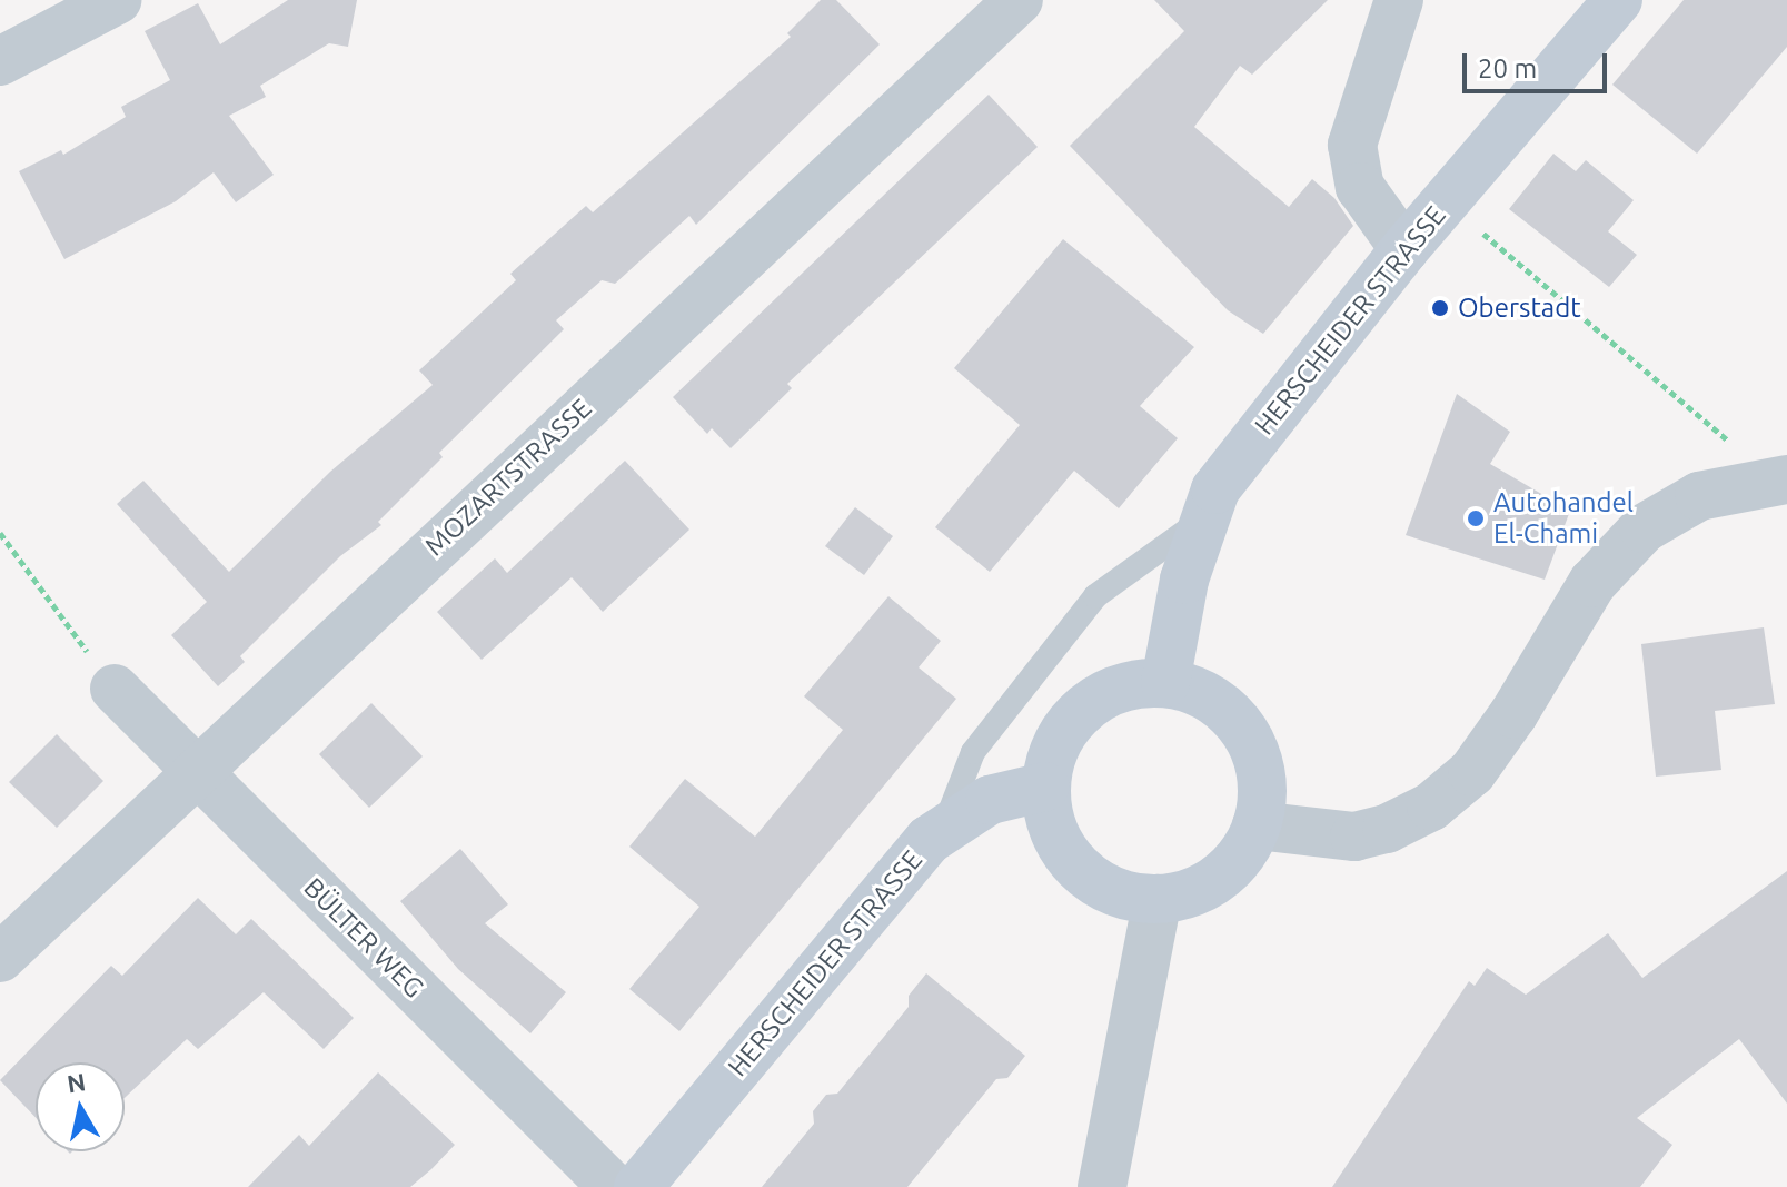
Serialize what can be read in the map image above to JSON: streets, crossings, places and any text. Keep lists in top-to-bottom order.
{
  "streets": {
    "main road": ["HERSCHEIDER STRASSE"],
    "street": ["MOZARTSTRASSE", "BÜLTER WEG"]
  },
  "crossings": [
    ["MOZARTSTRASSE", "BÜLTER WEG"]
  ],
  "places": ["Oberstadt", "Autohandel El-Chami"],
  "scale_bar": "20 m",
  "north": "top"
}
